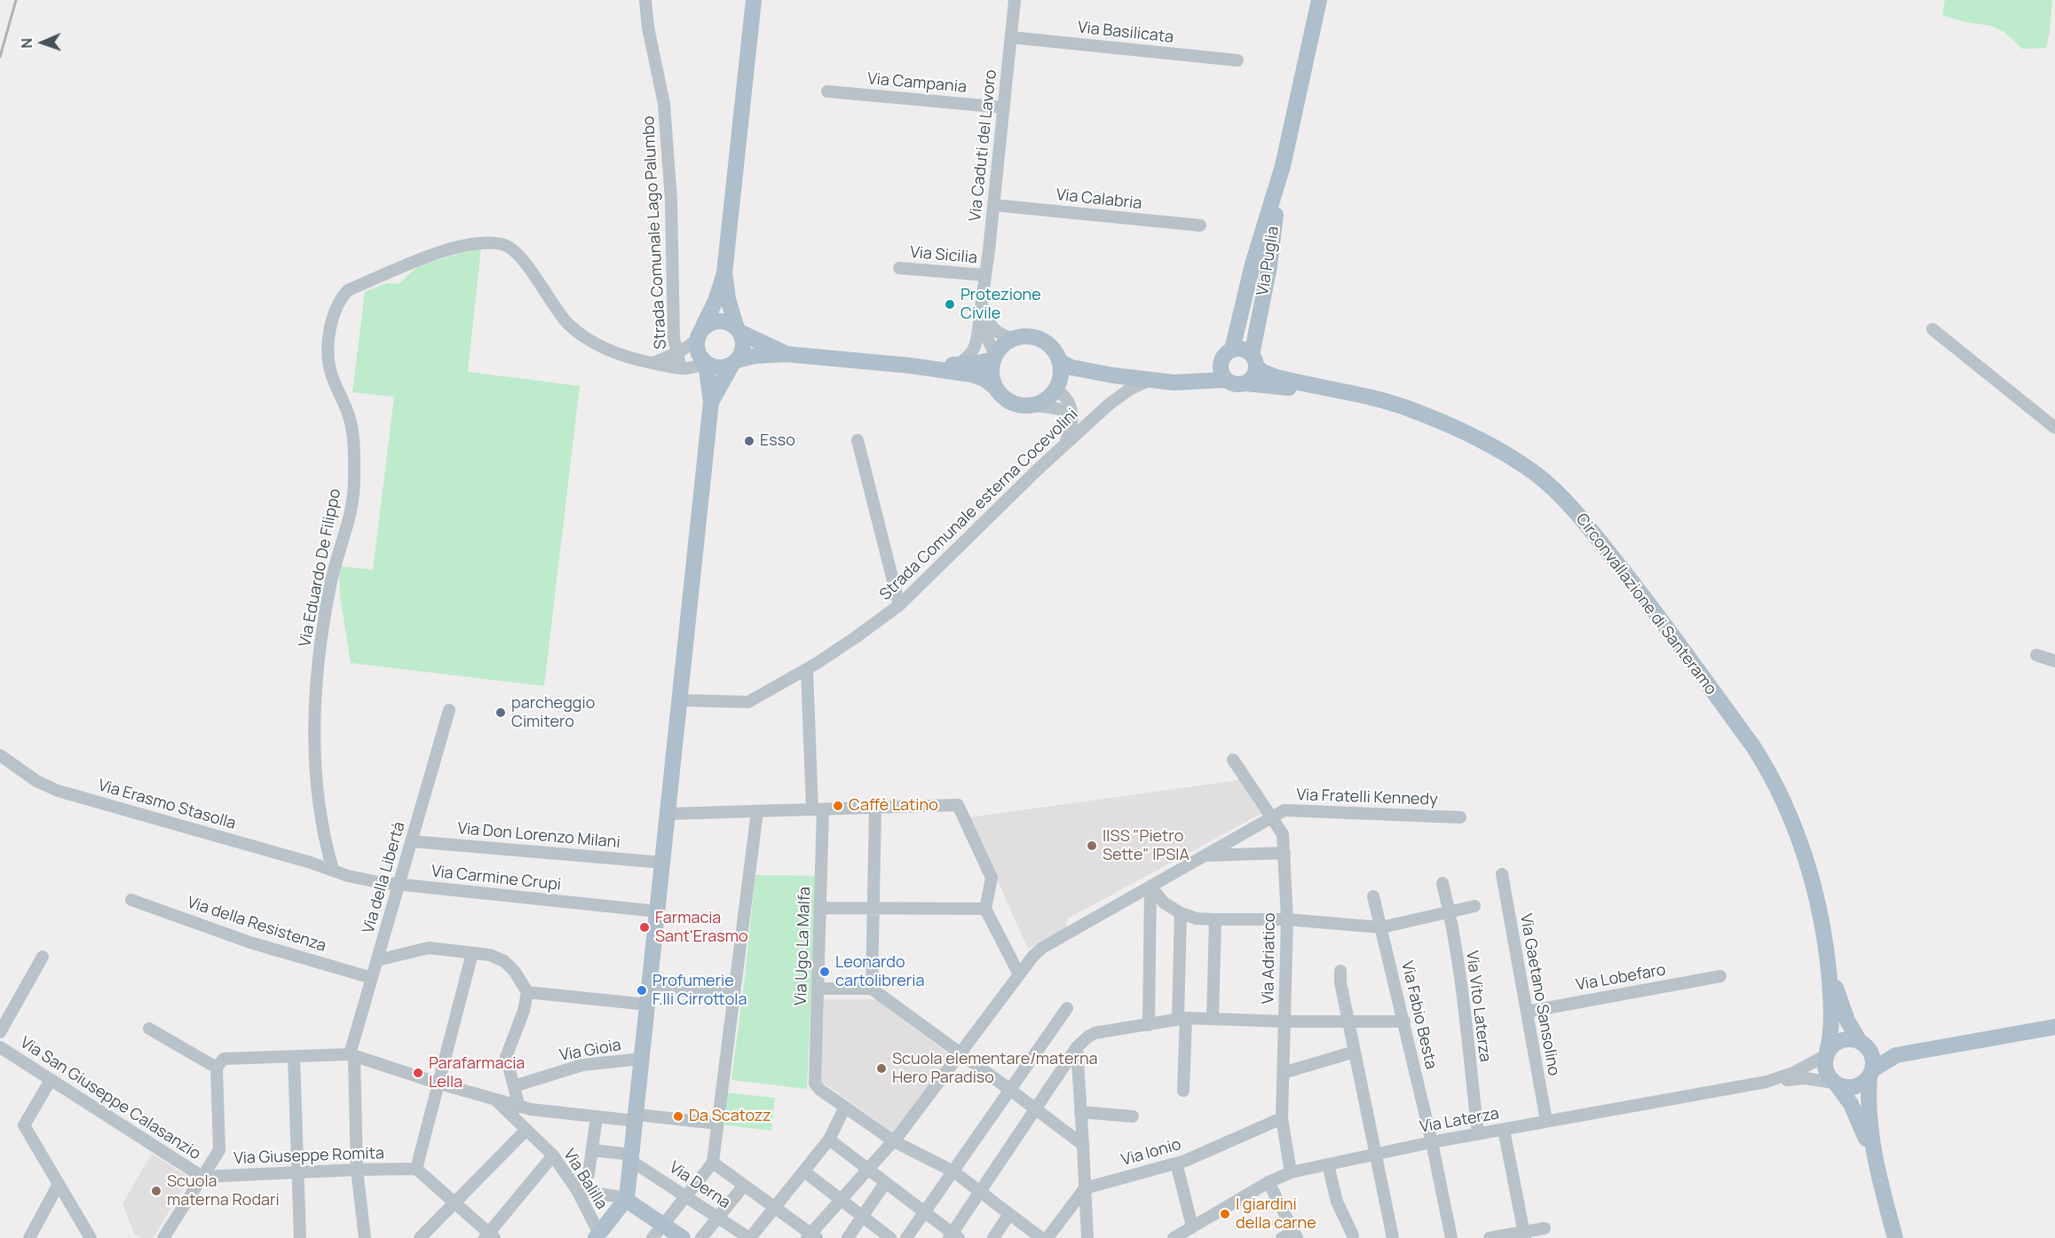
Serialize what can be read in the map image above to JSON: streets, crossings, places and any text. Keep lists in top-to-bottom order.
{
  "streets": {
    "main road": ["Via Puglia", "Circonvallazione di Santeramo"],
    "street": [
      "Via Basilicata",
      "Via Campania",
      "Via Caduti del Lavoro",
      "Via Calabria",
      "Strada Comunale Lago Palumbo",
      "Via Sicilia",
      "Strada Comunale esterna Cocevolini",
      "Via Eduardo De Filippo",
      "Via Fratelli Kennedy",
      "Via Erasmo Stasolla",
      "Via Don Lorenzo Milani",
      "Via della Libertà",
      "Via Carmine Crupi",
      "Via della Resistenza",
      "Via Ugo La Malfa",
      "Via Adriatico",
      "Via Lobefaro",
      "Via Gaetano Sansolino",
      "Via Vito Laterza",
      "Via Fabio Besta",
      "Via Gioia",
      "Via San Giuseppe Calasanzio",
      "Via Laterza",
      "Via Ionio",
      "Via Giuseppe Romita",
      "Via Balilla",
      "Via Derna"
    ]
  },
  "crossings": [
    ["Via Basilicata", "Via Caduti del Lavoro"],
    ["Via Campania", "Via Caduti del Lavoro"],
    ["Via Caduti del Lavoro", "Via Calabria"],
    ["Via Caduti del Lavoro", "Via Sicilia"],
    ["Strada Comunale Lago Palumbo", "Via Eduardo De Filippo"],
    ["Strada Comunale esterna Cocevolini", "Via Ugo La Malfa"],
    ["Via Eduardo De Filippo", "Via Erasmo Stasolla"],
    ["Via Eduardo De Filippo", "Via Carmine Crupi"],
    ["Via Fratelli Kennedy", "Via Adriatico"],
    ["Via Erasmo Stasolla", "Via Carmine Crupi"],
    ["Via Don Lorenzo Milani", "Via della Libertà"],
    ["Via della Libertà", "Via Carmine Crupi"],
    ["Via della Libertà", "Via della Resistenza"],
    ["Via della Libertà", "Via Giuseppe Romita"],
    ["Via Adriatico", "Via Laterza"],
    ["Via Adriatico", "Via Ionio"],
    ["Via Lobefaro", "Via Gaetano Sansolino"],
    ["Via Gaetano Sansolino", "Via Laterza"],
    ["Via Vito Laterza", "Via Laterza"],
    ["Via Fabio Besta", "Via Laterza"],
    ["Via San Giuseppe Calasanzio", "Via Giuseppe Romita"]
  ],
  "places": [
    "Protezione Civile",
    "Esso",
    "parcheggio Cimitero",
    "Caffè Latino",
    "IISS \"Pietro Sette\" IPSIA",
    "Farmacia Sant'Erasmo",
    "Leonardo cartolibreria",
    "Profumerie F.lli Cirrottola",
    "Scuola elementare/materna Hero Paradiso",
    "Parafarmacia Lella",
    "Da Scatozz",
    "Scuola materna Rodari",
    "I giardini della carne"
  ],
  "north": "left"
}
